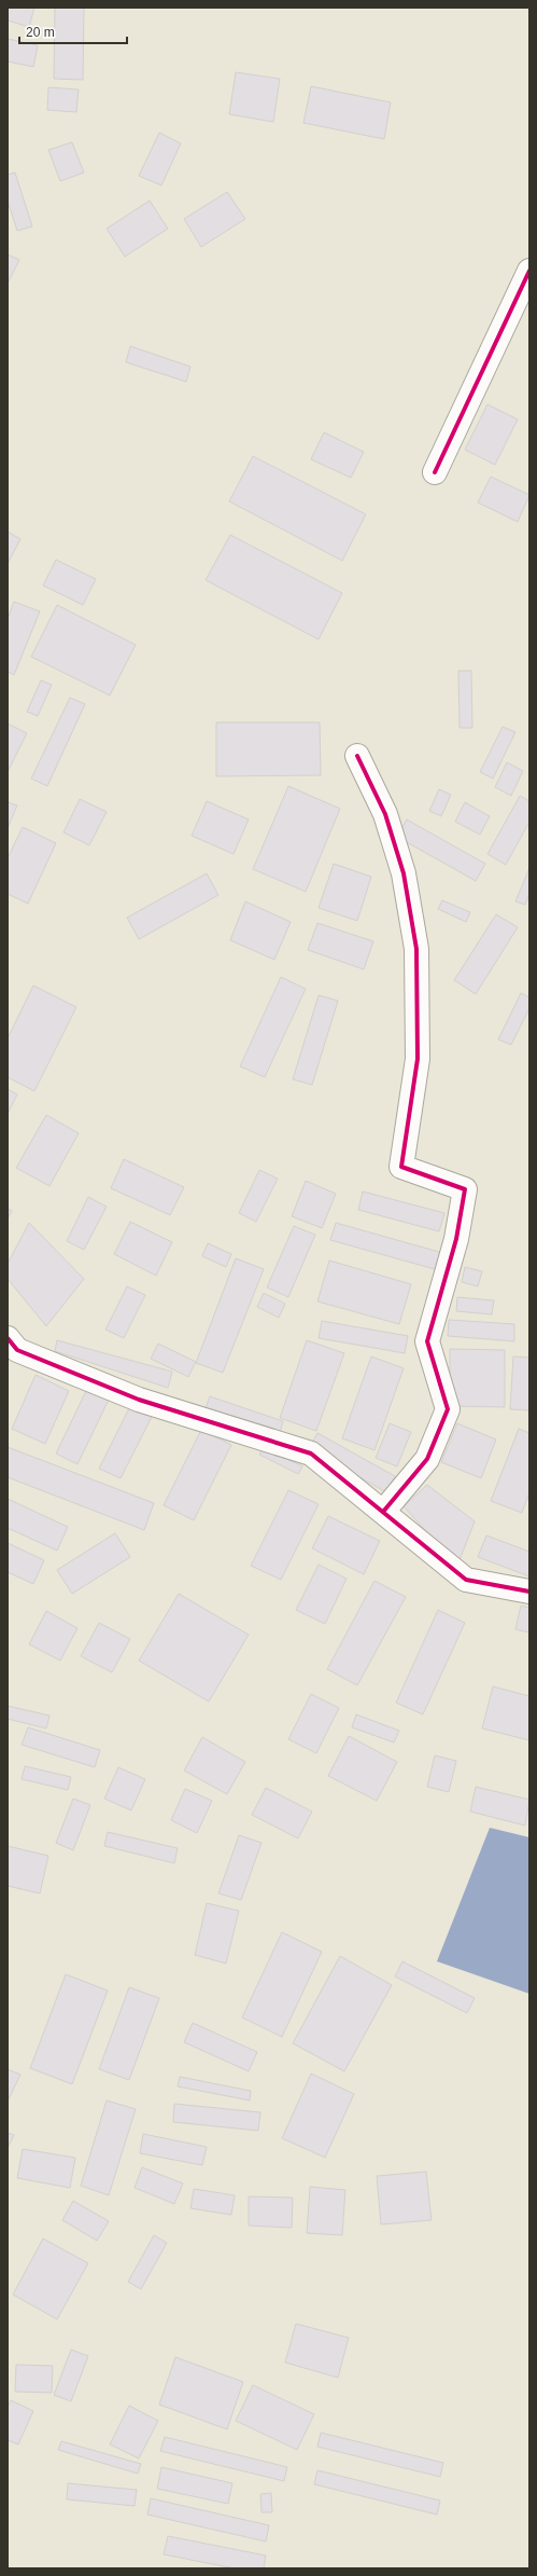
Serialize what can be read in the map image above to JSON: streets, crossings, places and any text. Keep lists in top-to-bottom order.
{
  "scale_bar": "20 m"
}
